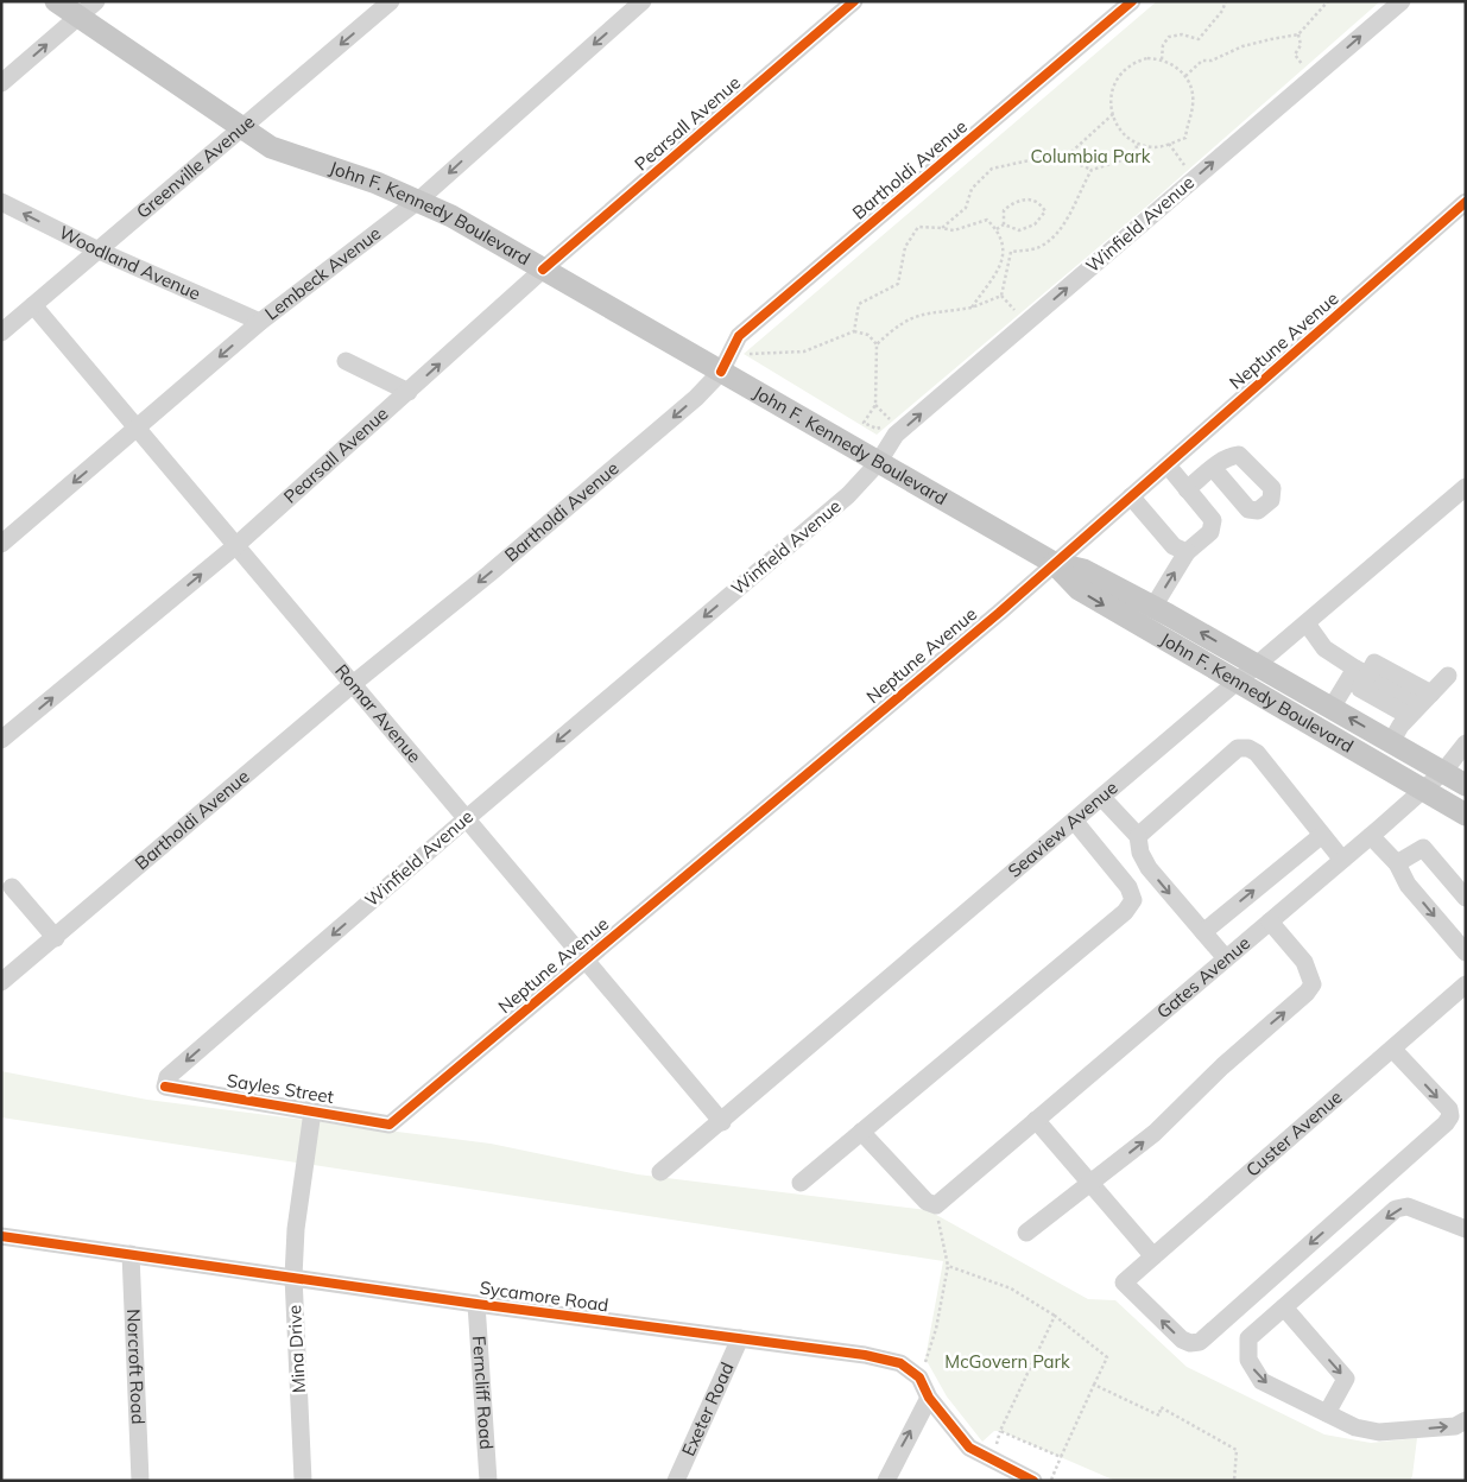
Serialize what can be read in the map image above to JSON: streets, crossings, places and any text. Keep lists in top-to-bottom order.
{
  "streets": {
    "main road": ["John F. Kennedy Boulevard"],
    "street": [
      "Pearsall Avenue",
      "Greenville Avenue",
      "Bartholdi Avenue",
      "Winfield Avenue",
      "Woodland Avenue",
      "Lembeck Avenue",
      "Neptune Avenue",
      "Romar Avenue",
      "Seaview Avenue",
      "Gates Avenue",
      "Sayles Street",
      "Custer Avenue",
      "Sycamore Road",
      "Mina Drive",
      "Norcroft Road",
      "Ferncliff Road",
      "Exeter Road"
    ]
  },
  "crossings": [
    ["Pearsall Avenue", "John F. Kennedy Boulevard"],
    ["Pearsall Avenue", "Romar Avenue"],
    ["Greenville Avenue", "John F. Kennedy Boulevard"],
    ["Greenville Avenue", "Woodland Avenue"],
    ["Greenville Avenue", "Romar Avenue"],
    ["Bartholdi Avenue", "John F. Kennedy Boulevard"],
    ["Bartholdi Avenue", "Romar Avenue"],
    ["John F. Kennedy Boulevard", "Winfield Avenue"],
    ["John F. Kennedy Boulevard", "Lembeck Avenue"],
    ["John F. Kennedy Boulevard", "Neptune Avenue"],
    ["John F. Kennedy Boulevard", "Seaview Avenue"],
    ["John F. Kennedy Boulevard", "Gates Avenue"],
    ["Winfield Avenue", "Romar Avenue"],
    ["Winfield Avenue", "Sayles Street"],
    ["Woodland Avenue", "Lembeck Avenue"],
    ["Lembeck Avenue", "Romar Avenue"],
    ["Neptune Avenue", "Romar Avenue"],
    ["Neptune Avenue", "Sayles Street"],
    ["Romar Avenue", "Seaview Avenue"],
    ["Sayles Street", "Mina Drive"],
    ["Sycamore Road", "Mina Drive"],
    ["Sycamore Road", "Norcroft Road"],
    ["Sycamore Road", "Ferncliff Road"],
    ["Sycamore Road", "Exeter Road"]
  ],
  "one_way": [
    "Pearsall Avenue",
    "Greenville Avenue",
    "Woodland Avenue",
    "Lembeck Avenue"
  ],
  "parks": ["Columbia Park", "McGovern Park"]
}
